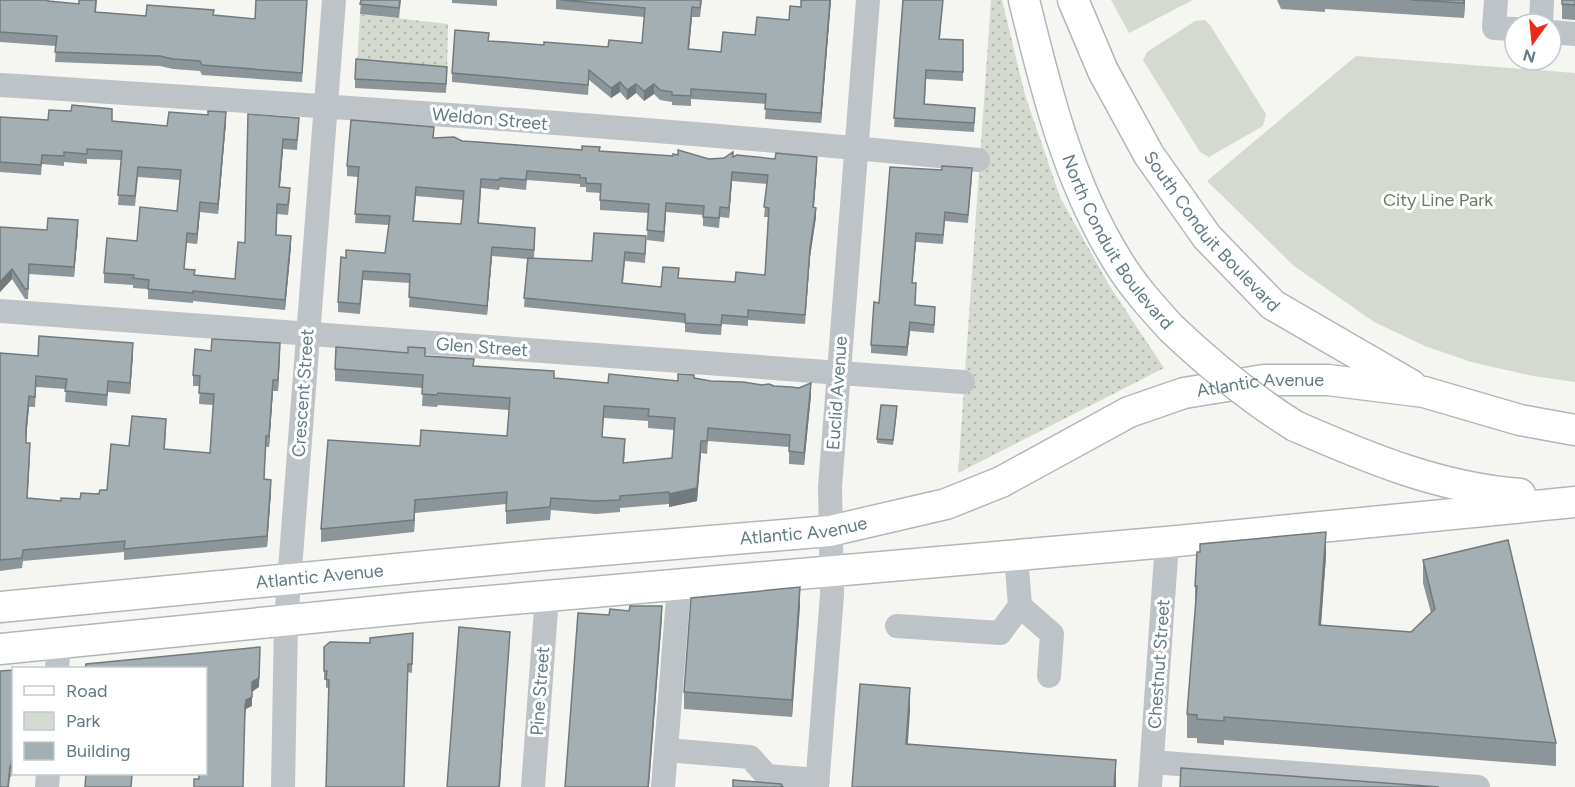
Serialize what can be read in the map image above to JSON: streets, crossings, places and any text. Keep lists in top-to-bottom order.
{
  "streets": {
    "main road": ["South Conduit Boulevard", "North Conduit Boulevard", "Atlantic Avenue"],
    "street": [
      "Weldon Street",
      "Glen Street",
      "Crescent Street",
      "Euclid Avenue",
      "Chestnut Street",
      "Pine Street"
    ]
  },
  "crossings": [
    ["Weldon Street", "Crescent Street"],
    ["Weldon Street", "Euclid Avenue"],
    ["South Conduit Boulevard", "Atlantic Avenue"],
    ["Glen Street", "Crescent Street"],
    ["Glen Street", "Euclid Avenue"],
    ["Atlantic Avenue", "Crescent Street"],
    ["Atlantic Avenue", "Euclid Avenue"]
  ],
  "parks": ["City Line Park"],
  "legend": ["Road", "Park", "Building"],
  "north": "bottom"
}
